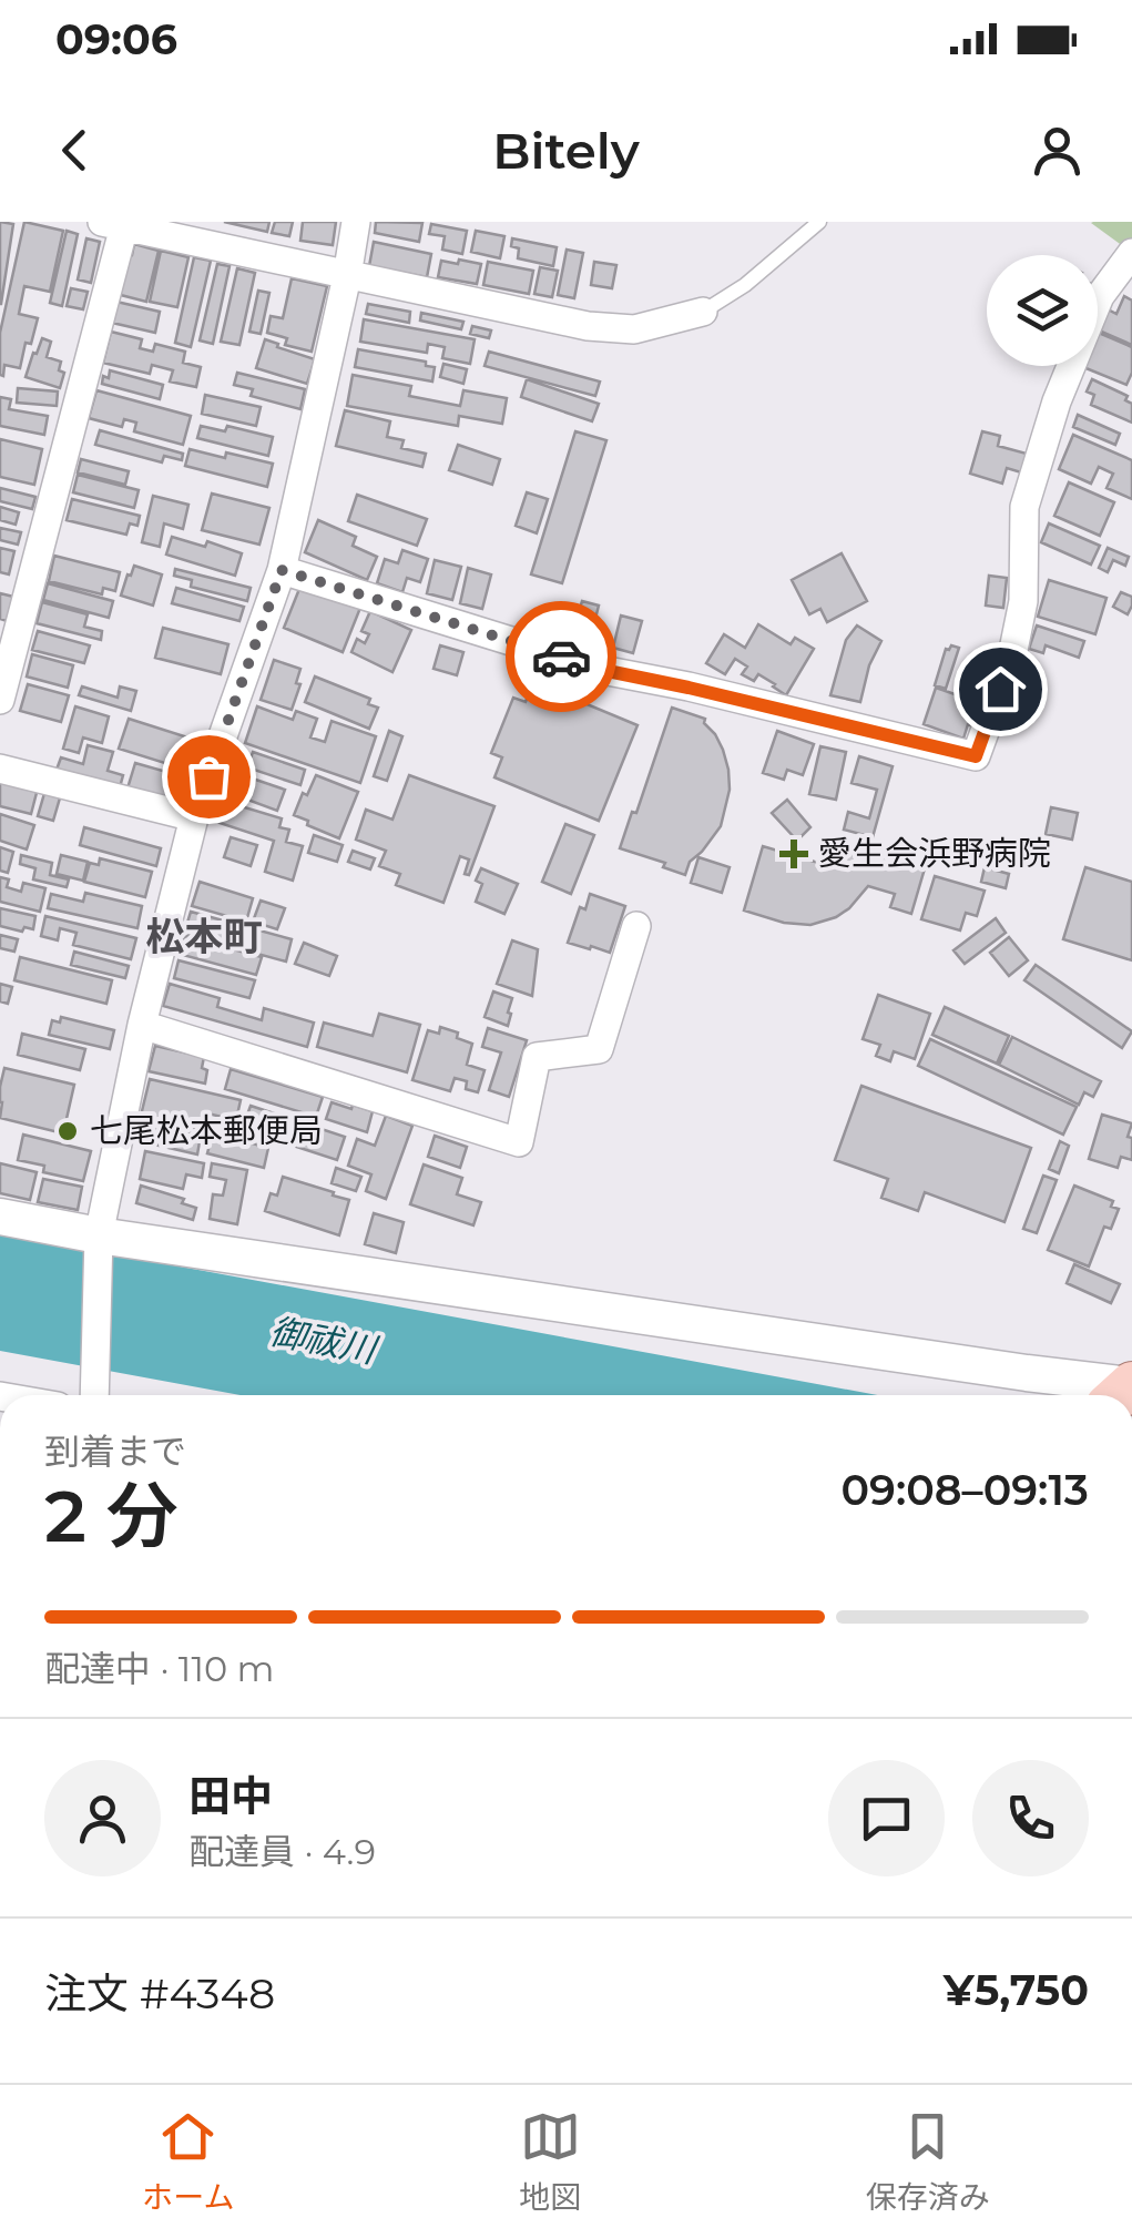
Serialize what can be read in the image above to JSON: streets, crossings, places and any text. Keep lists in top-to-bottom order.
{
  "districts": ["松本町"],
  "water": ["御祓川"],
  "places": {
    "health": ["愛生会浜野病院"],
    "other": ["七尾松本郵便局"]
  },
  "page": {
    "status": "09:06",
    "header": "Bitely",
    "heading": ["2 分", "到着まで", "09:08–09:13"],
    "panel": [
      "田中",
      "配達員 · 4.9",
      "注文 #4348",
      "¥5,750"
    ],
    "bar": "配達中 · 110 m",
    "tabs": ["ホーム", "地図", "保存済み"]
  }
}
